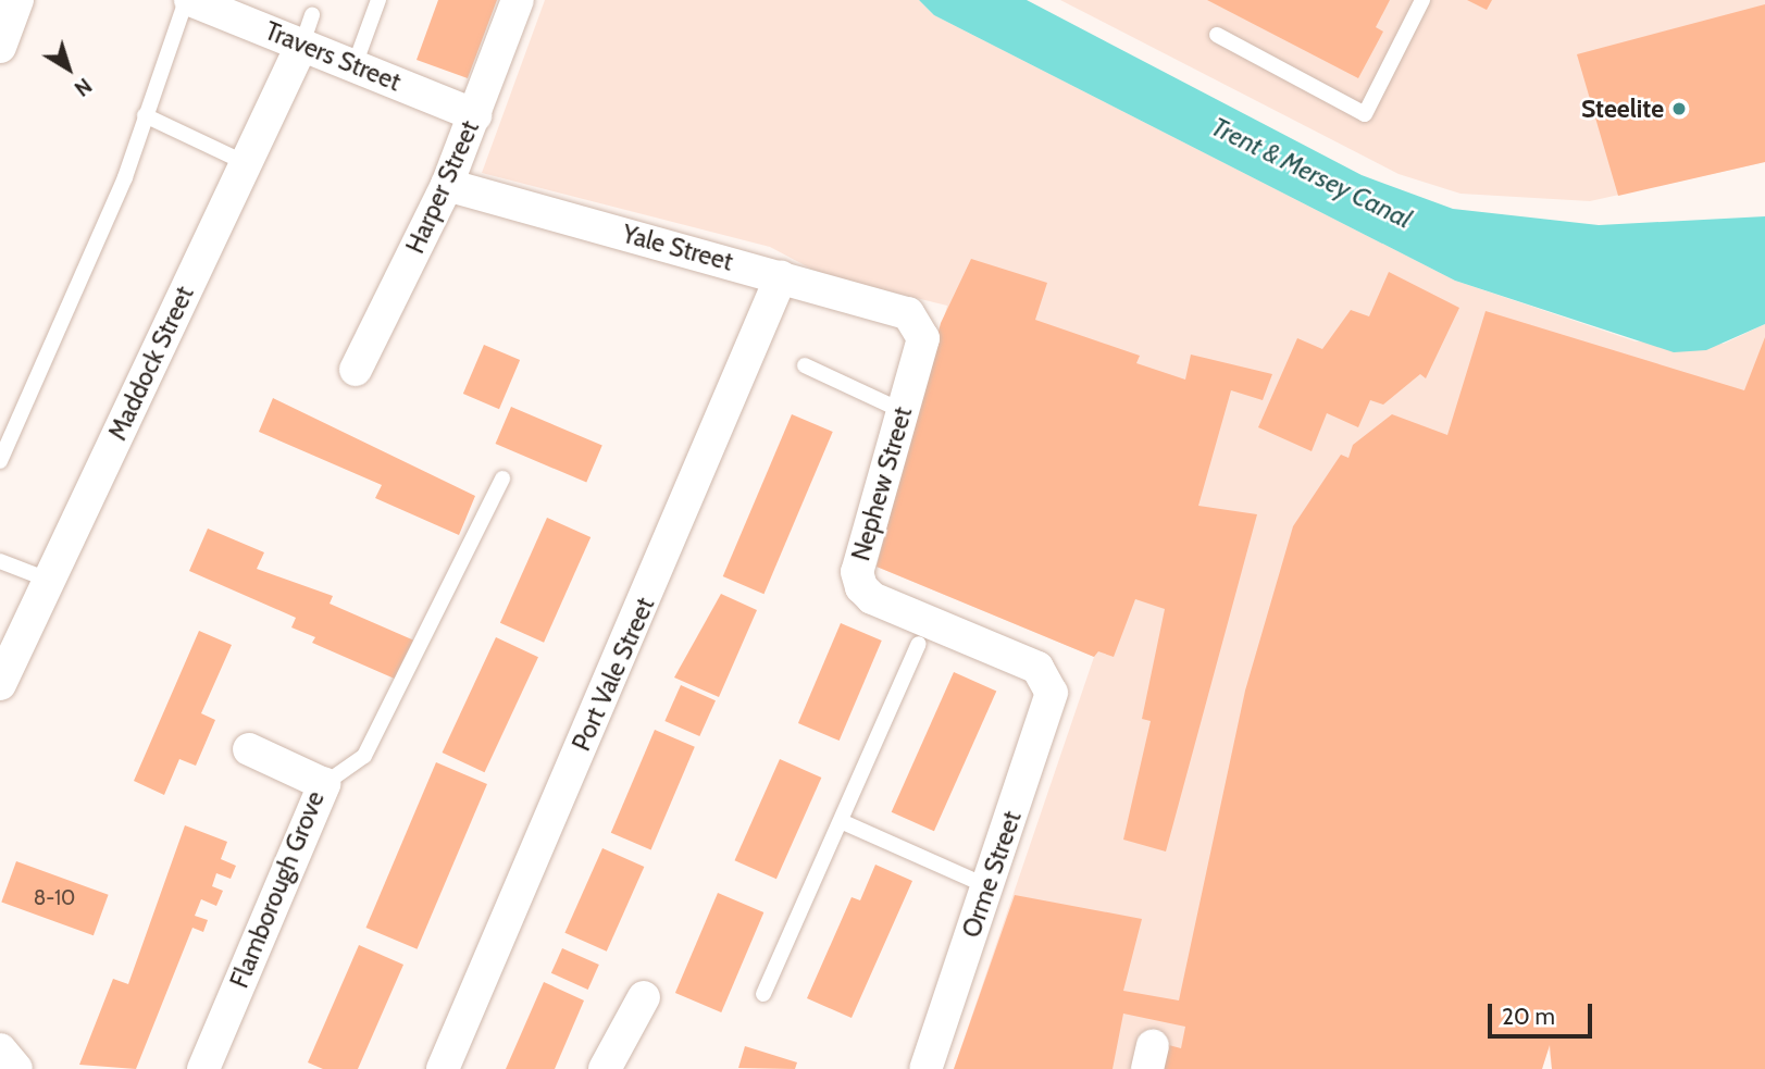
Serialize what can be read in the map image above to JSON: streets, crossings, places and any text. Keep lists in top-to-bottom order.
{
  "streets": {
    "street": [
      "Travers Street",
      "Harper Street",
      "Yale Street",
      "Maddock Street",
      "Nephew Street",
      "Port Vale Street",
      "Orme Street",
      "Flamborough Grove"
    ]
  },
  "crossings": [
    ["Travers Street", "Harper Street"],
    ["Travers Street", "Maddock Street"],
    ["Harper Street", "Yale Street"],
    ["Yale Street", "Nephew Street"],
    ["Yale Street", "Port Vale Street"],
    ["Nephew Street", "Orme Street"]
  ],
  "water": ["Trent & Mersey Canal"],
  "places": ["Steelite"],
  "house_numbers": ["8-10"],
  "scale_bar": "20 m",
  "north": "bottom right"
}
